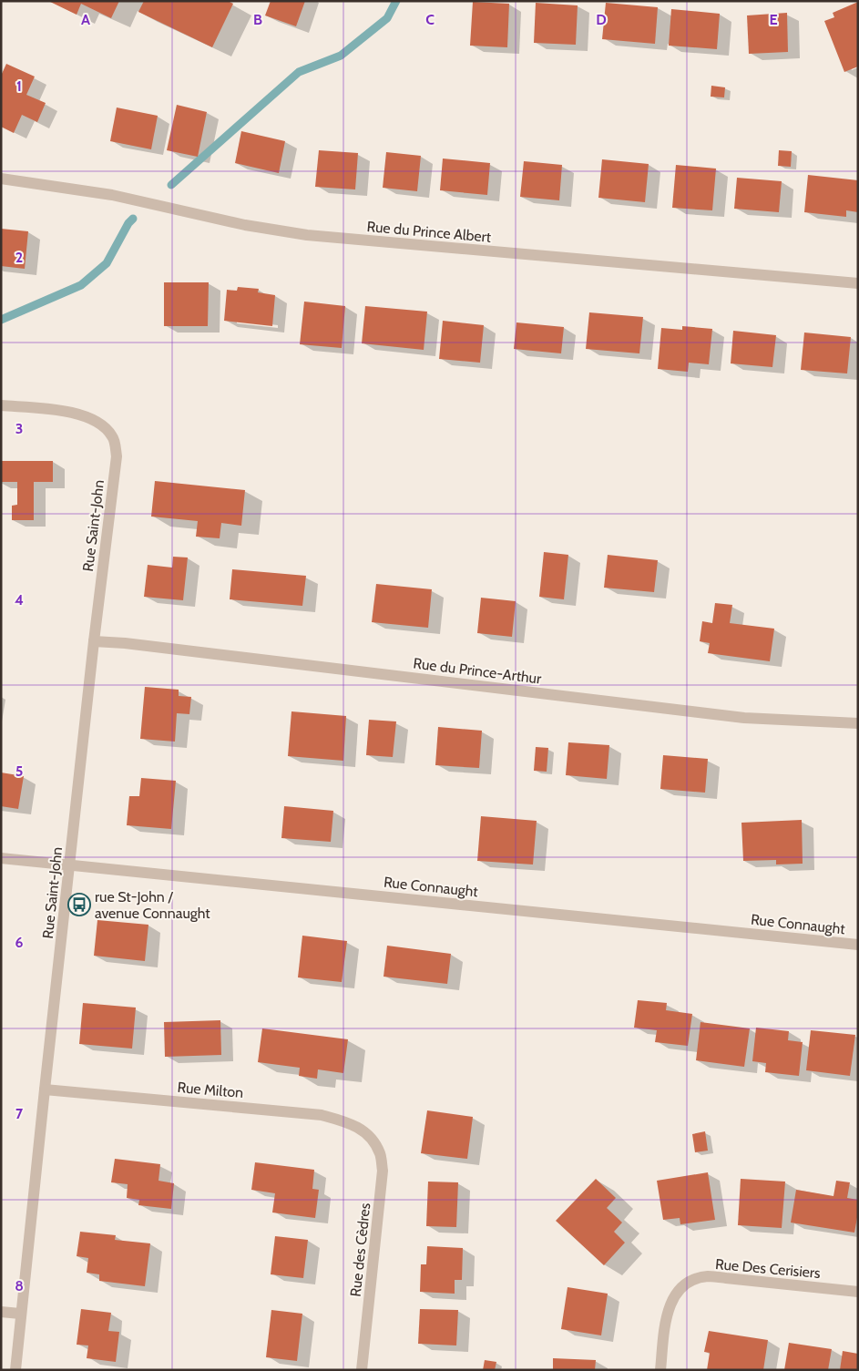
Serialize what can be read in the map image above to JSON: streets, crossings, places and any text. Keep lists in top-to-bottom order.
{
  "streets": {
    "street": [
      "Rue du Prince Albert",
      "Rue Saint-John",
      "Rue du Prince-Arthur",
      "Rue Connaught",
      "Rue Milton",
      "Rue des Cèdres",
      "Rue Des Cerisiers"
    ]
  },
  "crossings": [
    ["Rue Saint-John", "Rue du Prince-Arthur"],
    ["Rue Saint-John", "Rue Connaught"],
    ["Rue Saint-John", "Rue Milton"],
    ["Rue Milton", "Rue des Cèdres"]
  ],
  "places": {
    "bus stop": ["rue St-John / avenue Connaught"]
  },
  "grid": {
    "columns": [
      "A",
      "B",
      "C",
      "D",
      "E"
    ],
    "rows": [
      "1",
      "2",
      "3",
      "4",
      "5",
      "6",
      "7",
      "8"
    ]
  }
}
